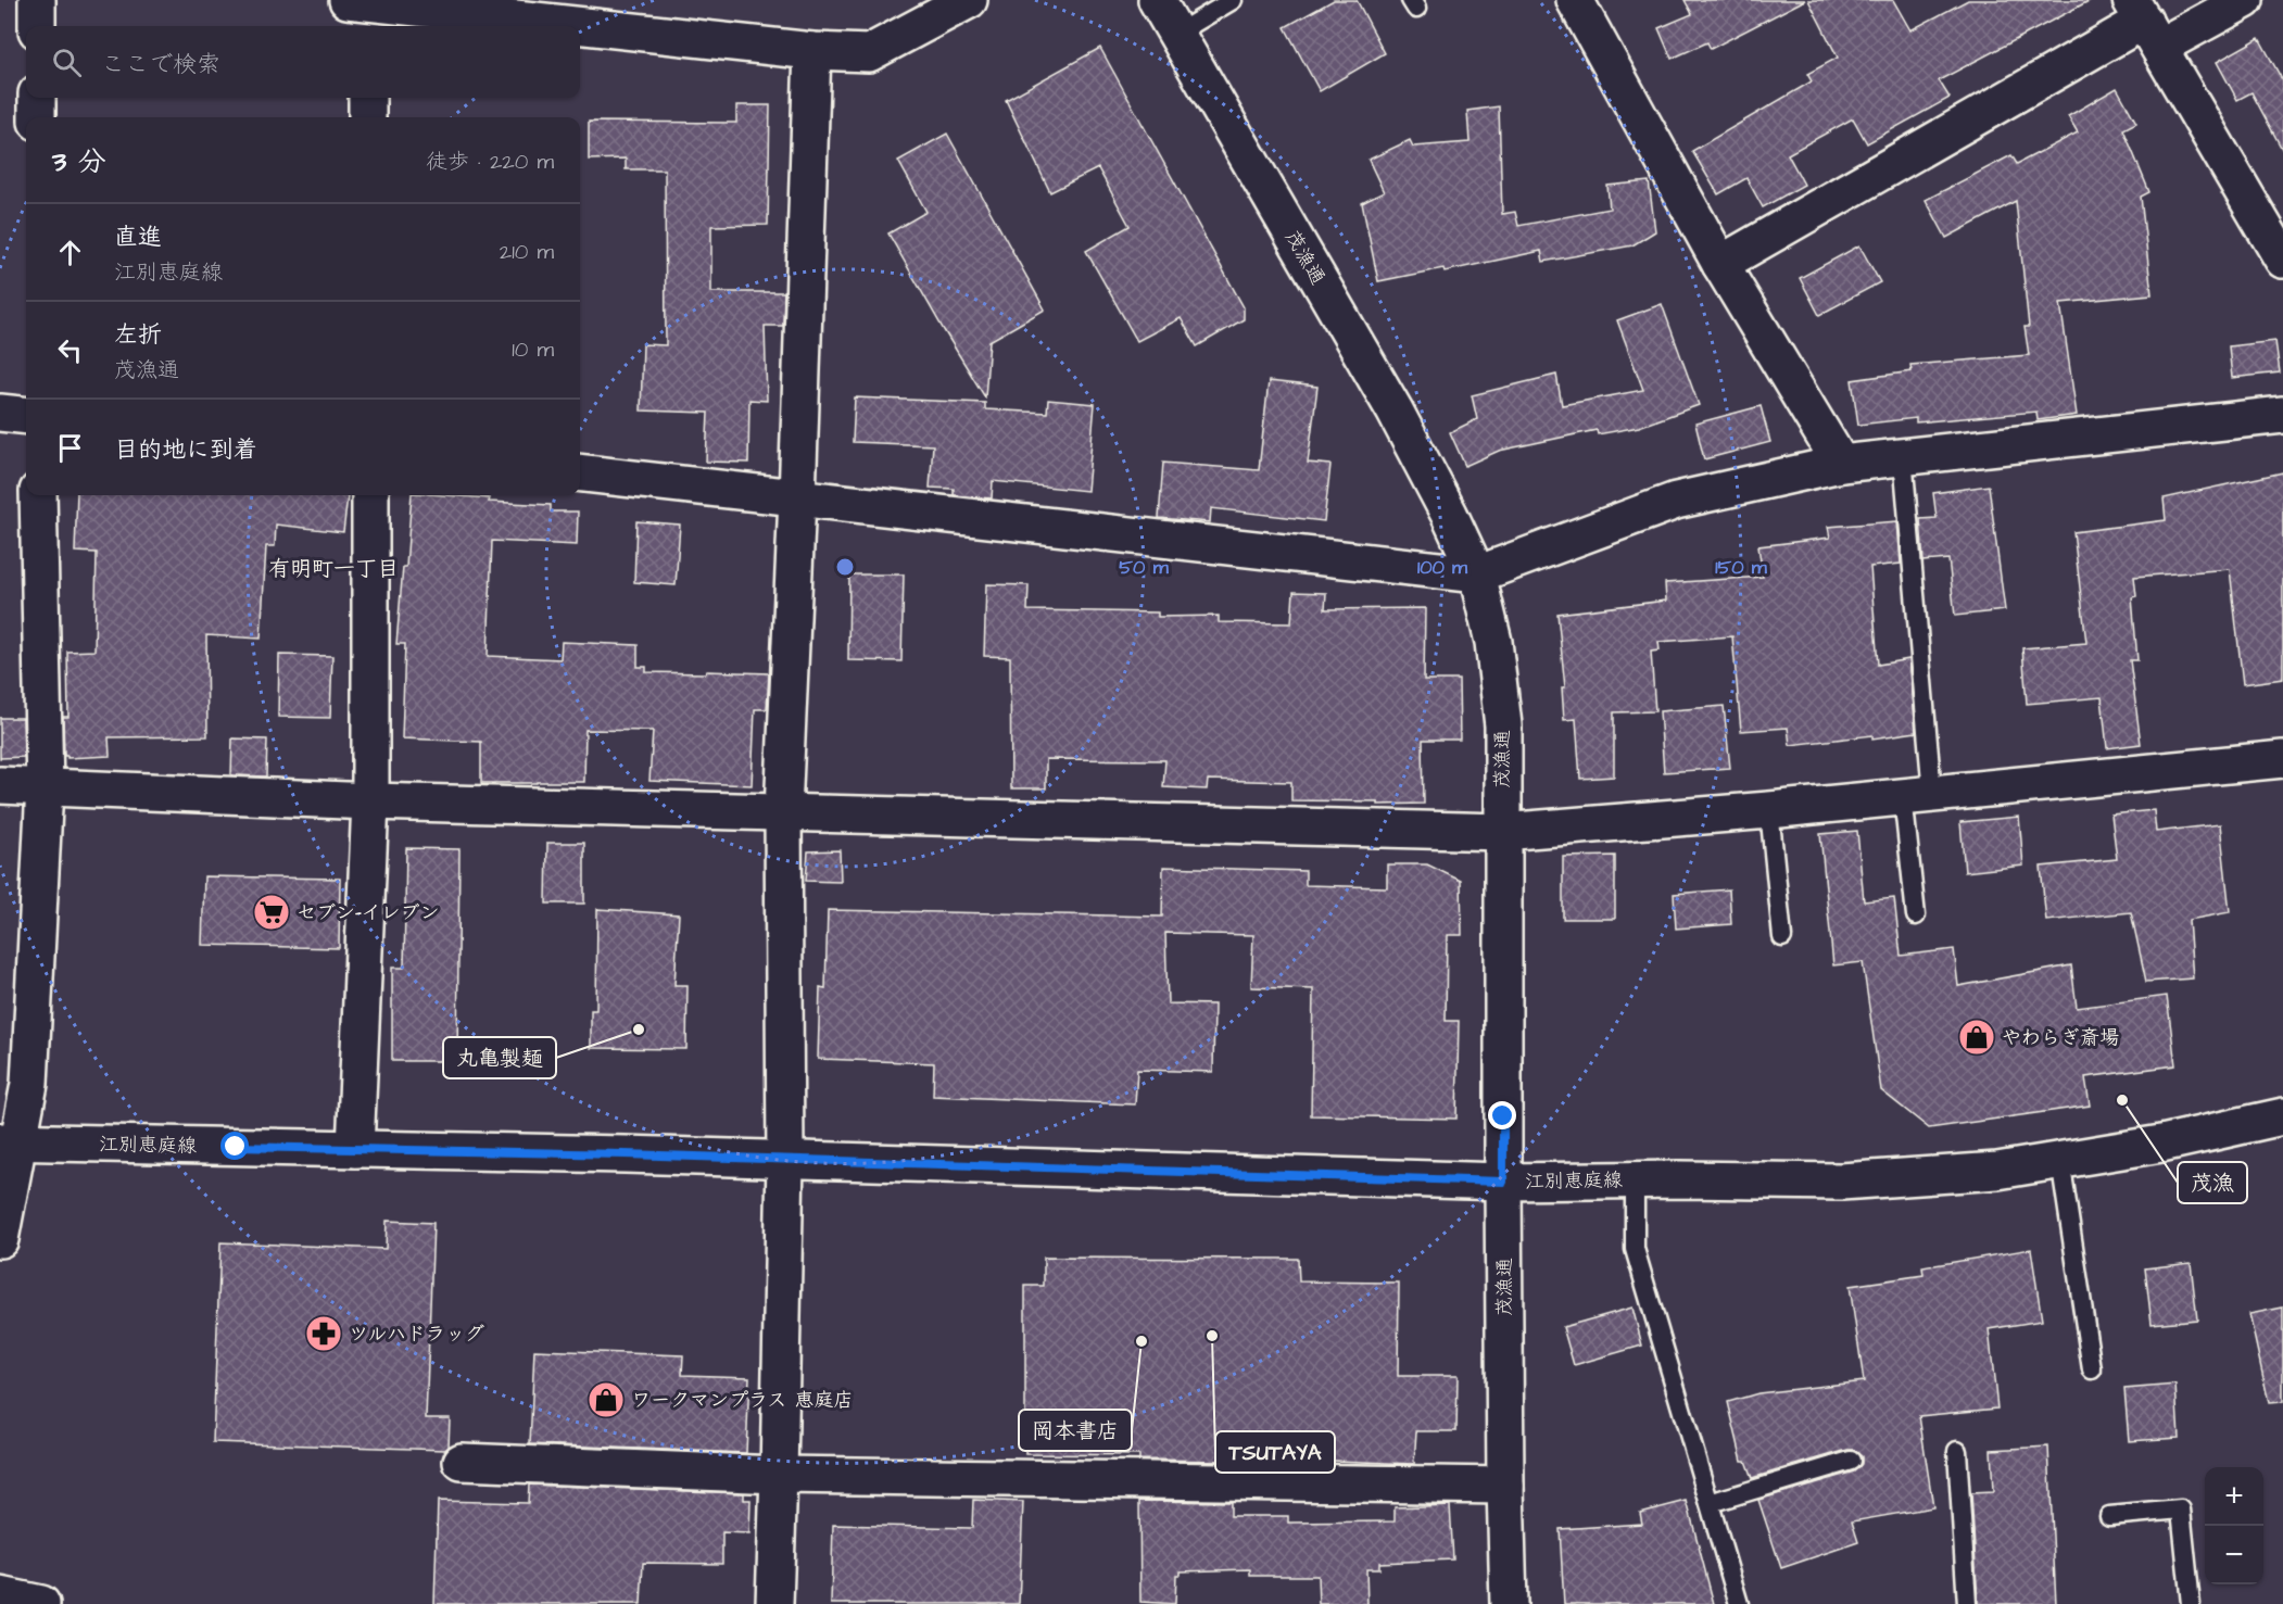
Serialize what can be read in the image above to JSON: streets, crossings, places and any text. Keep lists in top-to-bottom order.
{
  "streets": {
    "street": ["茂漁通", "江別恵庭線"]
  },
  "crossings": [
    ["茂漁通", "江別恵庭線"]
  ],
  "districts": ["有明町一丁目"],
  "places": {
    "supermarket": ["セブン-イレブン"],
    "other": [
      "丸亀製麺",
      "茂漁",
      "TSUTAYA",
      "岡本書店"
    ],
    "shop": ["やわらぎ斎場", "ワークマンプラス 恵庭店"],
    "pharmacy": ["ツルハドラッグ"]
  },
  "page": {
    "search": "ここで検索",
    "heading": ["3 分", "徒歩 · 220 m"],
    "list": [
      ["直進", "江別恵庭線", "210 m"],
      ["左折", "茂漁通", "10 m"],
      "目的地に到着"
    ],
    "map_buttons": ["+", "−"]
  },
  "rings": ["50 m", "100 m", "150 m"]
}
